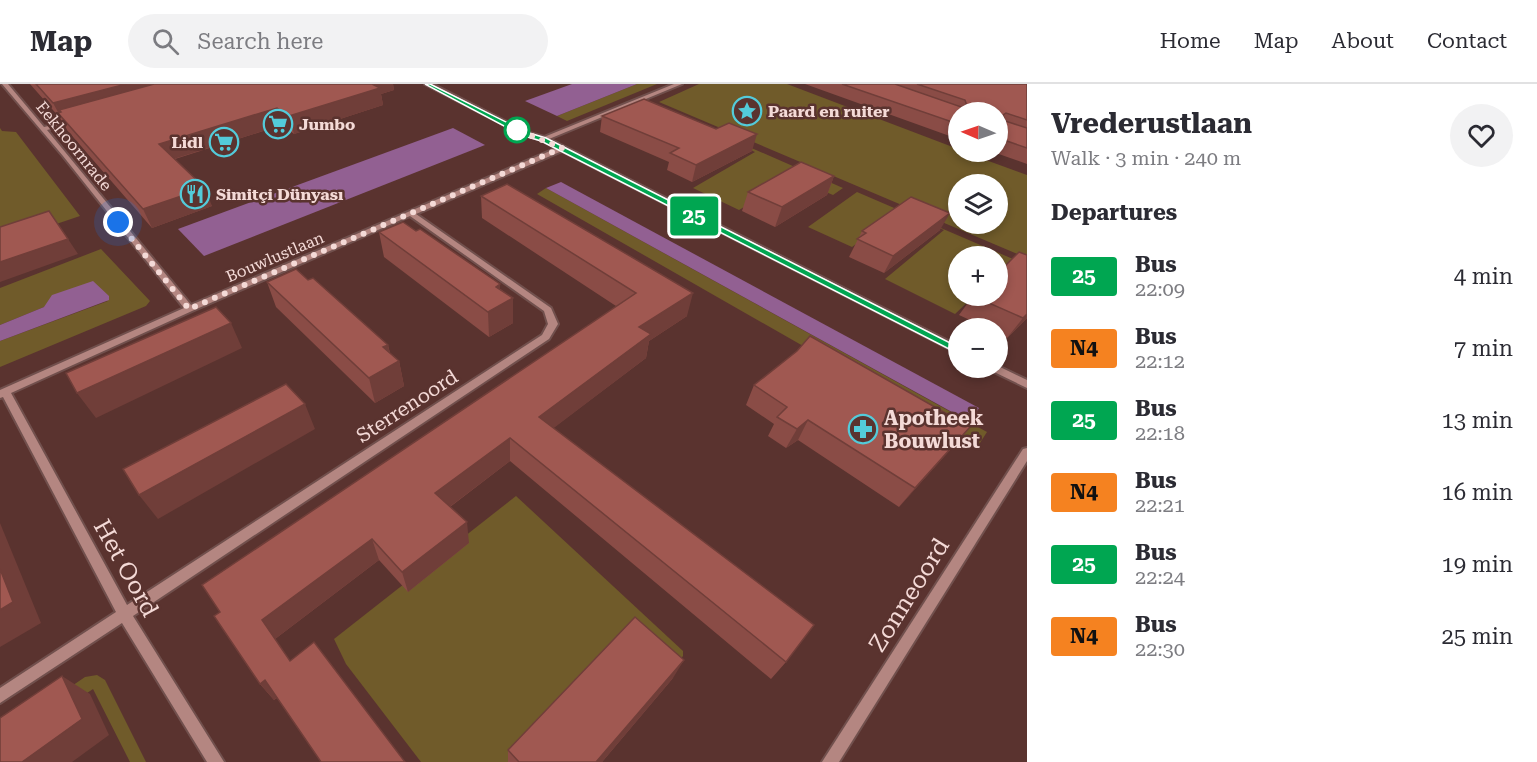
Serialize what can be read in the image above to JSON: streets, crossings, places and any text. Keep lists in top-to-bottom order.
{
  "streets": {
    "street": [
      "Eekhoornrade",
      "Bouwlustlaan",
      "Sterrenoord",
      "Het Oord",
      "Zonneoord"
    ]
  },
  "crossings": [
    ["Eekhoornrade", "Bouwlustlaan"],
    ["Bouwlustlaan", "Sterrenoord"],
    ["Bouwlustlaan", "Het Oord"],
    ["Sterrenoord", "Het Oord"]
  ],
  "places": {
    "place": ["Paard en ruiter"],
    "supermarket": ["Jumbo", "Lidl"],
    "restaurant": ["Simitçi Dünyası"],
    "pharmacy": ["Apotheek Bouwlust"]
  },
  "lines": ["bus line 25"],
  "north": "left",
  "page": {
    "header": "Map",
    "search": "Search here",
    "nav": [
      "Home",
      "Map",
      "About",
      "Contact"
    ],
    "on_map": "25",
    "heading": [
      ["Vrederustlaan", "Walk · 3 min · 240 m"],
      "Departures"
    ],
    "map_buttons": ["+", "−"],
    "list": [
      {
        "mark": "25",
        "name": "Bus",
        "note": "22:09",
        "value": "4 min"
      },
      {
        "mark": "N4",
        "name": "Bus",
        "note": "22:12",
        "value": "7 min"
      },
      {
        "mark": "25",
        "name": "Bus",
        "note": "22:18",
        "value": "13 min"
      },
      {
        "mark": "N4",
        "name": "Bus",
        "note": "22:21",
        "value": "16 min"
      },
      {
        "mark": "25",
        "name": "Bus",
        "note": "22:24",
        "value": "19 min"
      },
      {
        "mark": "N4",
        "name": "Bus",
        "note": "22:30",
        "value": "25 min"
      }
    ]
  }
}
